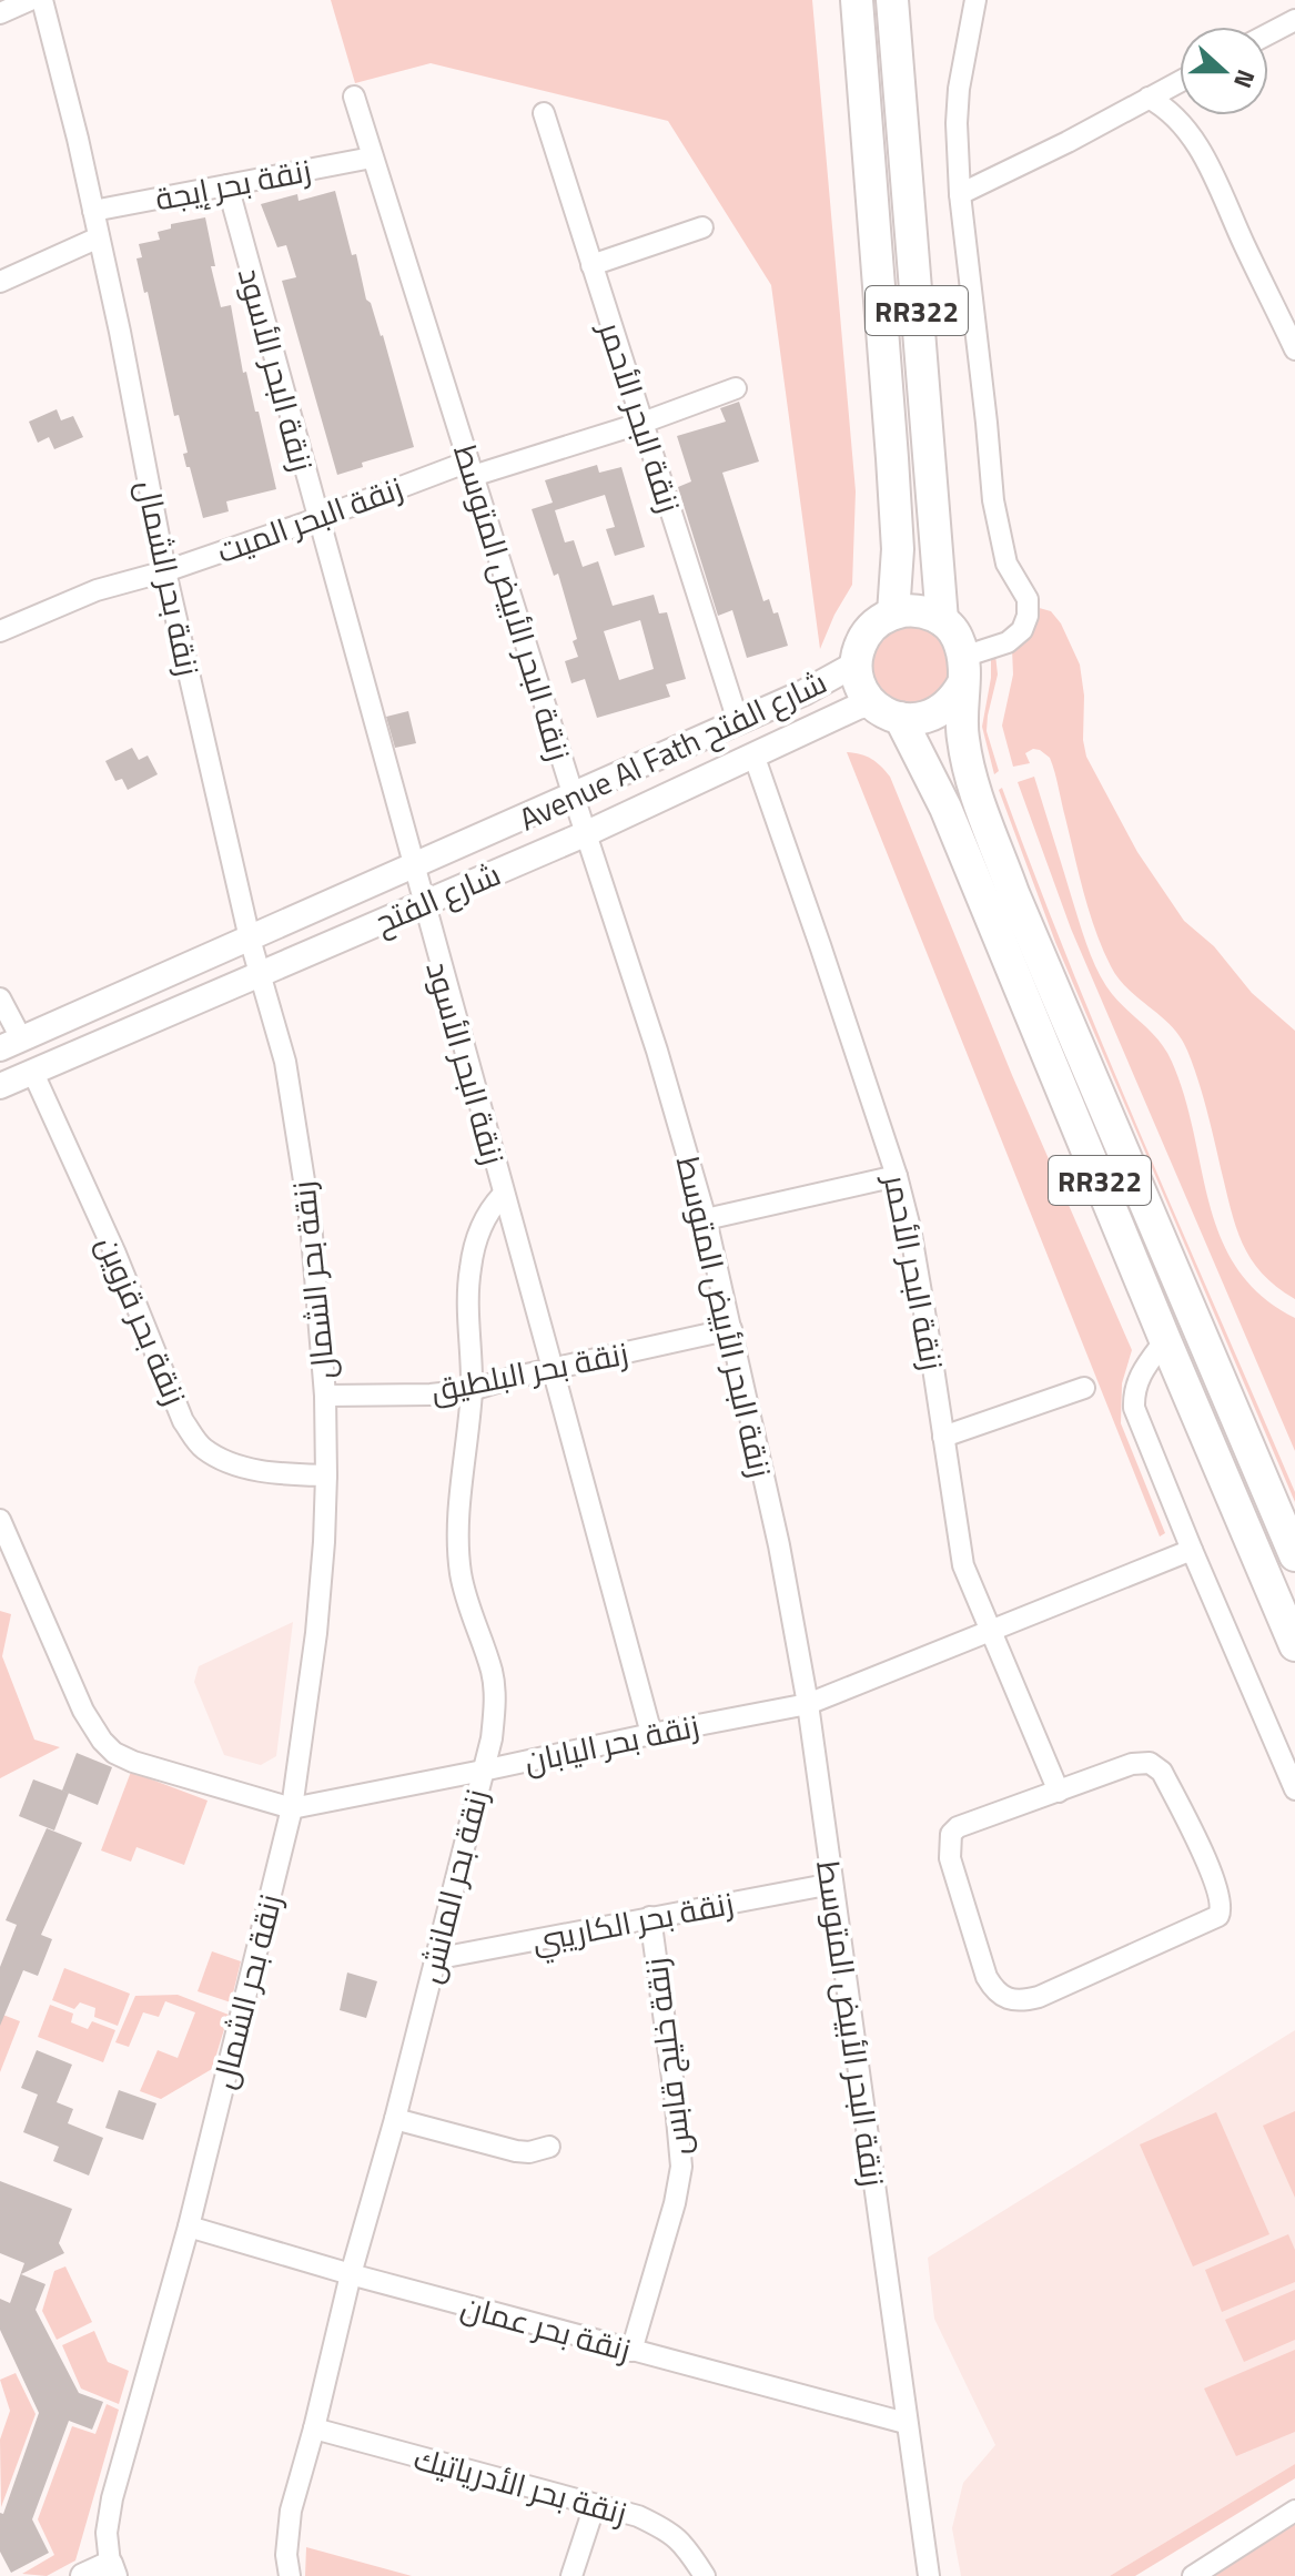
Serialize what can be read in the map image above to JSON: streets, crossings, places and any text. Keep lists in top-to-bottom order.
{
  "streets": {
    "main road": ["RR322"],
    "street": [
      "زنقة بحر إيجة",
      "زنقة البحر الأسود",
      "زنقة البحر الأحمر",
      "زنقة البحر الميت",
      "زنقة بحر الشمال",
      "زنقة البحر الأبيض المتوسط",
      "Avenue Al Fath شارع الفتح",
      "شارع الفتح",
      "زنقة بحر قزوين",
      "زنقة بحر البلطيق",
      "زنقة بحر اليابان",
      "زنقة بحر المانش",
      "زنقة بحر الكاريبي",
      "زنقة خليج قابس",
      "زنقة بحر عمان",
      "زنقة بحر الأدرياتيك"
    ]
  },
  "crossings": [
    ["زنقة بحر إيجة", "زنقة البحر الأسود"],
    ["زنقة بحر إيجة", "زنقة بحر الشمال"],
    ["زنقة بحر إيجة", "زنقة البحر الأبيض المتوسط"],
    ["RR322", "Avenue Al Fath شارع الفتح"],
    ["RR322", "شارع الفتح"],
    ["زنقة البحر الأسود", "زنقة البحر الميت"],
    ["زنقة البحر الأسود", "Avenue Al Fath شارع الفتح"],
    ["زنقة البحر الأسود", "شارع الفتح"],
    ["زنقة البحر الأسود", "زنقة بحر البلطيق"],
    ["زنقة البحر الأسود", "زنقة بحر اليابان"],
    ["زنقة البحر الأسود", "زنقة بحر المانش"],
    ["زنقة البحر الأحمر", "زنقة البحر الميت"],
    ["زنقة البحر الأحمر", "Avenue Al Fath شارع الفتح"],
    ["زنقة البحر الأحمر", "شارع الفتح"],
    ["زنقة البحر الأحمر", "زنقة بحر اليابان"],
    ["زنقة البحر الميت", "زنقة بحر الشمال"],
    ["زنقة البحر الميت", "زنقة البحر الأبيض المتوسط"],
    ["زنقة بحر الشمال", "Avenue Al Fath شارع الفتح"],
    ["زنقة بحر الشمال", "شارع الفتح"],
    ["زنقة بحر الشمال", "زنقة بحر قزوين"],
    ["زنقة بحر الشمال", "زنقة بحر البلطيق"],
    ["زنقة بحر الشمال", "زنقة بحر اليابان"],
    ["زنقة بحر الشمال", "زنقة بحر عمان"],
    ["زنقة البحر الأبيض المتوسط", "Avenue Al Fath شارع الفتح"],
    ["زنقة البحر الأبيض المتوسط", "شارع الفتح"],
    ["زنقة البحر الأبيض المتوسط", "زنقة بحر البلطيق"],
    ["زنقة البحر الأبيض المتوسط", "زنقة بحر اليابان"],
    ["زنقة البحر الأبيض المتوسط", "زنقة بحر الكاريبي"],
    ["زنقة البحر الأبيض المتوسط", "زنقة بحر عمان"],
    ["Avenue Al Fath شارع الفتح", "شارع الفتح"],
    ["شارع الفتح", "زنقة بحر قزوين"],
    ["زنقة بحر البلطيق", "زنقة بحر المانش"],
    ["زنقة بحر اليابان", "زنقة بحر المانش"],
    ["زنقة بحر المانش", "زنقة بحر الكاريبي"],
    ["زنقة بحر المانش", "زنقة بحر عمان"],
    ["زنقة بحر المانش", "زنقة بحر الأدرياتيك"],
    ["زنقة بحر الكاريبي", "زنقة خليج قابس"],
    ["زنقة خليج قابس", "زنقة بحر عمان"]
  ],
  "north": "right"
}
